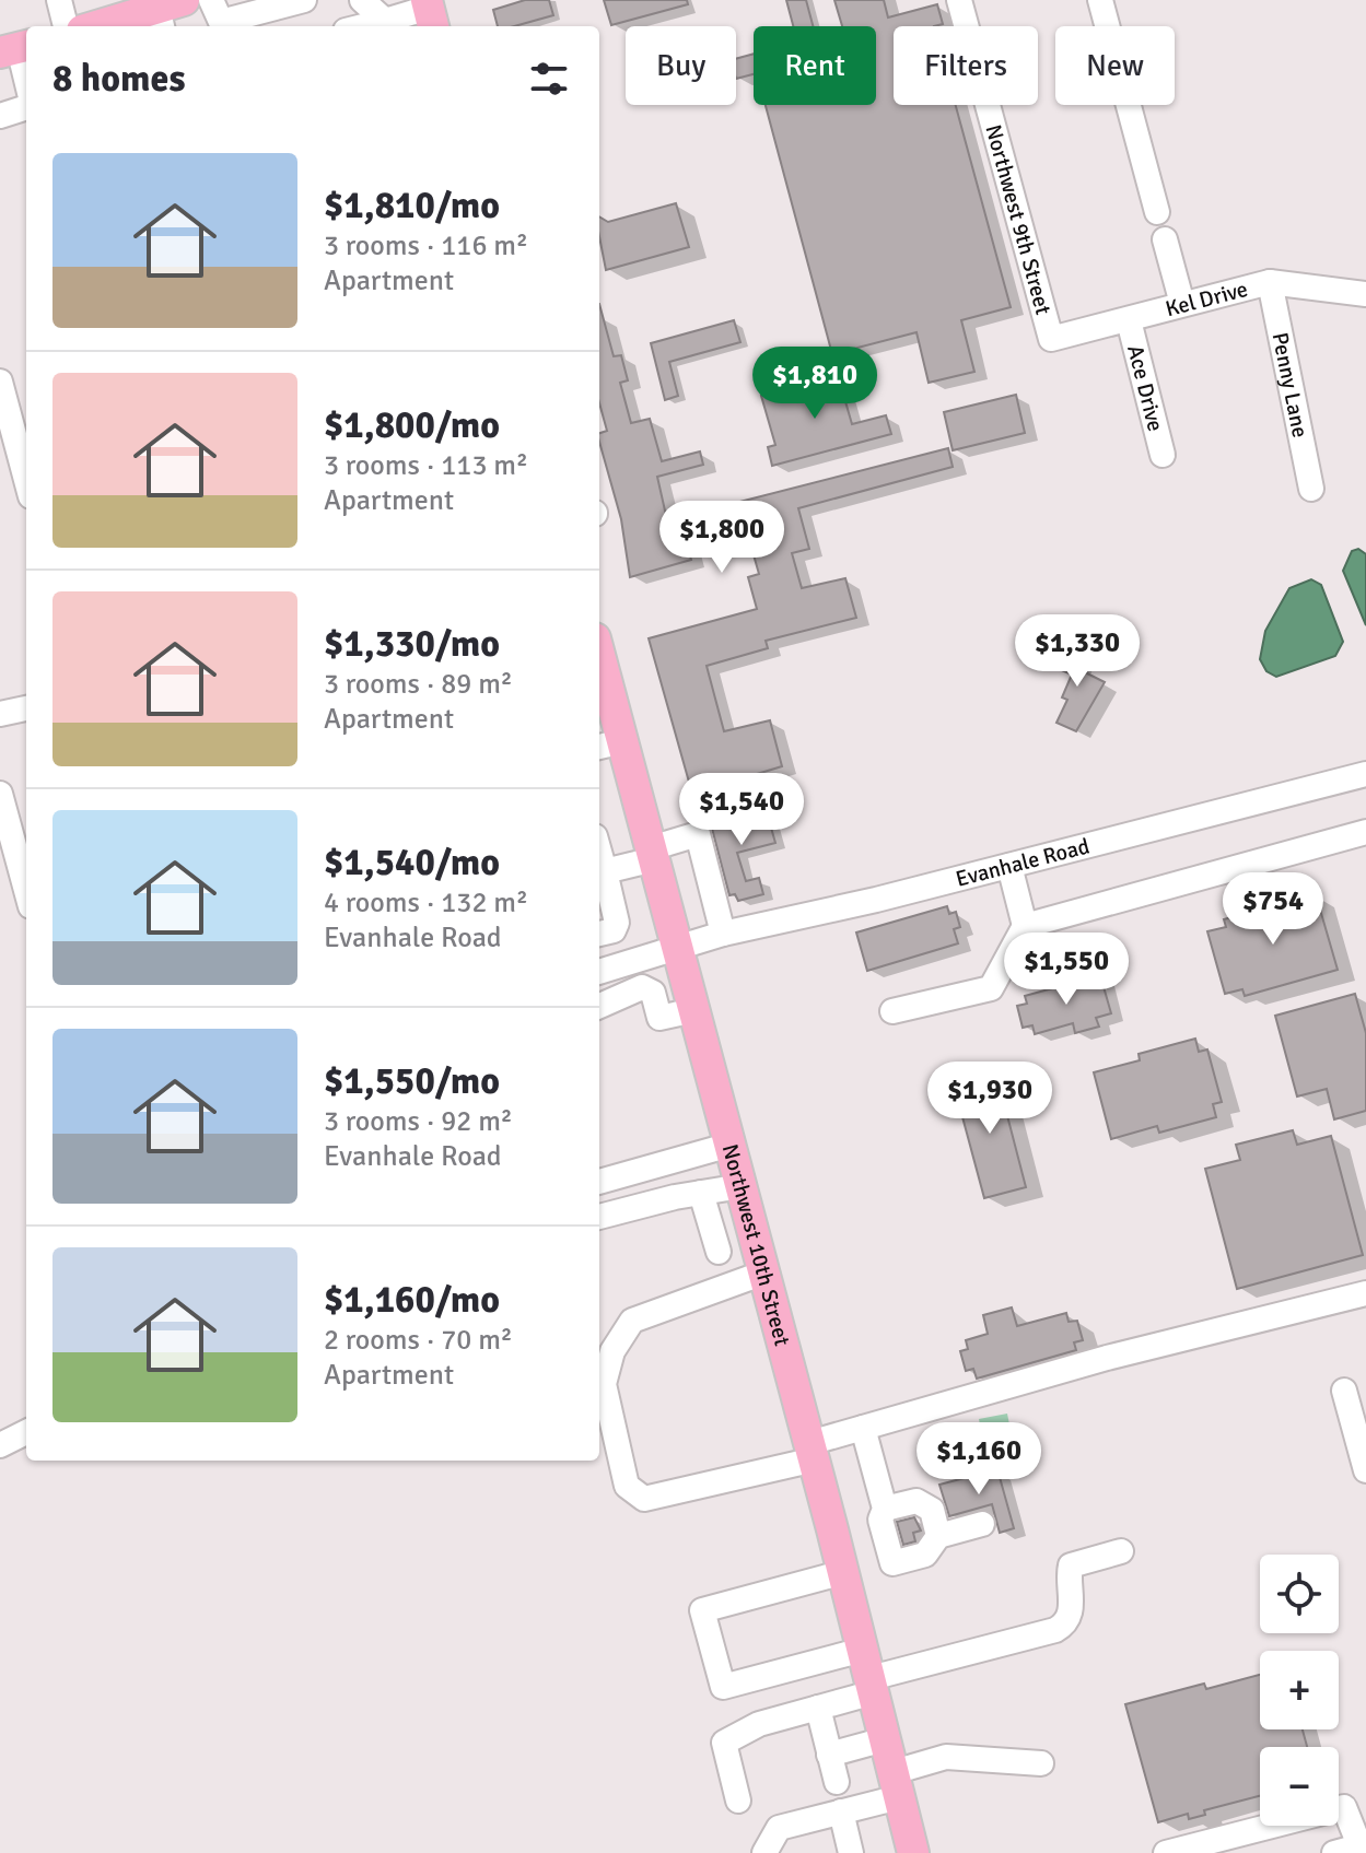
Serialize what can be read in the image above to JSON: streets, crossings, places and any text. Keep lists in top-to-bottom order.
{
  "streets": {
    "main road": ["Northwest 10th Street"],
    "street": [
      "Northwest 9th Street",
      "Kel Drive",
      "Penny Lane",
      "Ace Drive",
      "Evanhale Road"
    ]
  },
  "crossings": [
    ["Northwest 9th Street", "Kel Drive"],
    ["Kel Drive", "Penny Lane"],
    ["Kel Drive", "Ace Drive"],
    ["Evanhale Road", "Northwest 10th Street"]
  ],
  "page": {
    "chip": [
      "Buy",
      "Rent",
      "Filters",
      "New"
    ],
    "heading": "8 homes",
    "list": [
      {
        "name": "$1,810/mo",
        "note": "3 rooms · 116 m² · Apartment"
      },
      {
        "name": "$1,800/mo",
        "note": "3 rooms · 113 m² · Apartment"
      },
      {
        "name": "$1,330/mo",
        "note": "3 rooms · 89 m² · Apartment"
      },
      {
        "name": "$1,540/mo",
        "note": "4 rooms · 132 m² · Evanhale Road"
      },
      {
        "name": "$1,550/mo",
        "note": "3 rooms · 92 m² · Evanhale Road"
      },
      {
        "name": "$1,160/mo",
        "note": "2 rooms · 70 m² · Apartment"
      }
    ],
    "price": [
      "$1,810",
      "$1,800",
      "$1,330",
      "$1,540",
      "$754",
      "$1,550",
      "$1,930",
      "$1,160"
    ],
    "map_buttons": ["+", "−"]
  }
}
